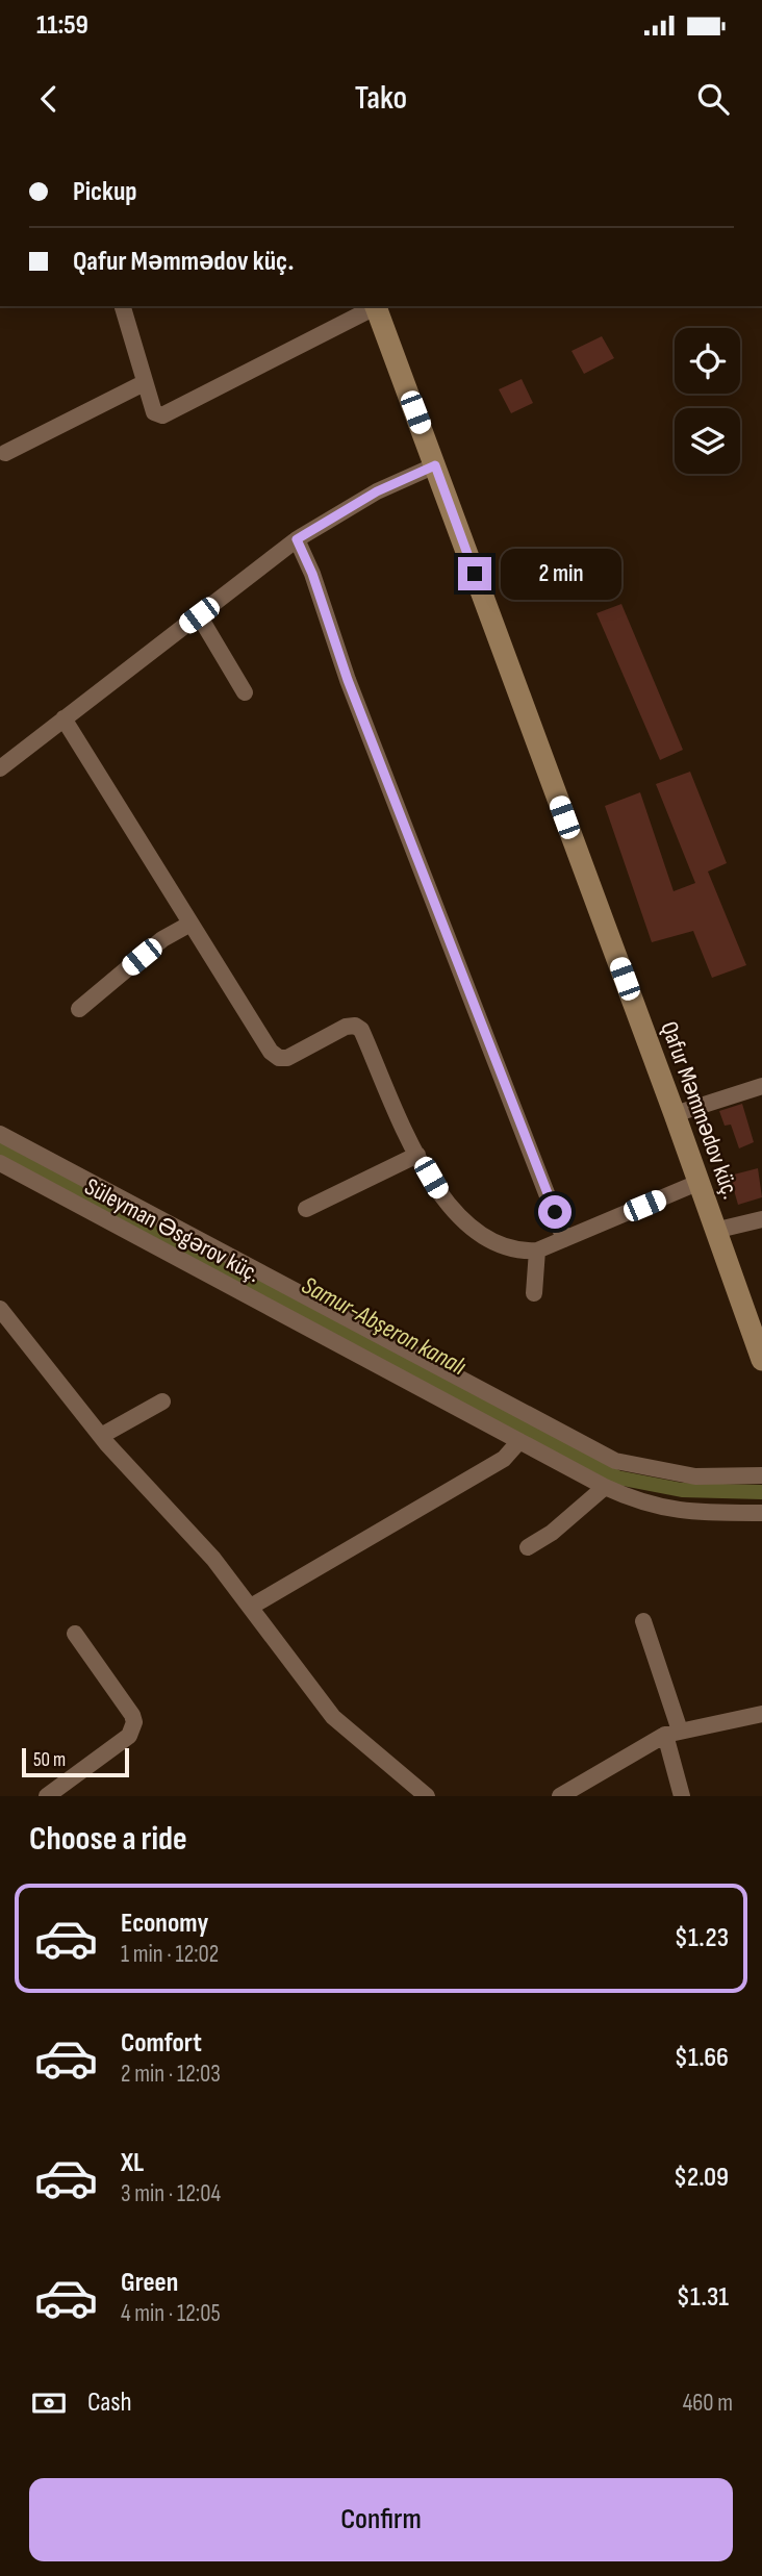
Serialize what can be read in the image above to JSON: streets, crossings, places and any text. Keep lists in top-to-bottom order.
{
  "streets": {
    "street": ["Qafur Məmmədov küç.", "Süleyman Əsgərov küç."]
  },
  "water": ["Samur-Abşeron kanalı"],
  "scale_bar": "50 m",
  "page": {
    "status": "11:59",
    "header": "Tako",
    "banner": ["Pickup", "Qafur Məmmədov küç."],
    "bubble": "2 min",
    "scale": "50 m",
    "heading": "Choose a ride",
    "list": [
      {
        "name": "Economy",
        "note": "1 min · 12:02",
        "value": "$1.23"
      },
      {
        "name": "Comfort",
        "note": "2 min · 12:03",
        "value": "$1.66"
      },
      {
        "name": "XL",
        "note": "3 min · 12:04",
        "value": "$2.09"
      },
      {
        "name": "Green",
        "note": "4 min · 12:05",
        "value": "$1.31"
      }
    ],
    "pay": ["Cash", "460 m"],
    "buttons": "Confirm"
  }
}
